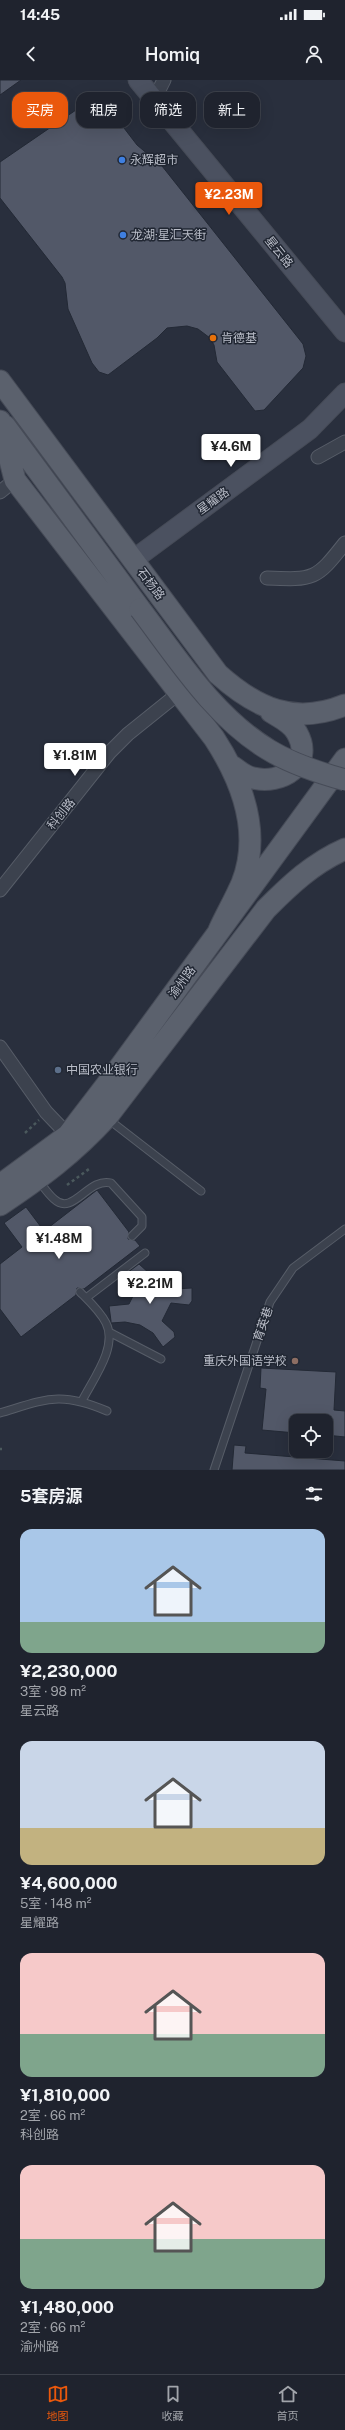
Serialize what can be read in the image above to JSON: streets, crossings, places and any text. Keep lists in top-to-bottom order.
{
  "streets": {
    "main road": ["石杨路", "渝州路"],
    "street": ["星云路", "星耀路", "科创路"],
    "lane": ["育英巷"]
  },
  "crossings": [
    ["星耀路", "石杨路"]
  ],
  "places": [
    "永辉超市",
    "龙湖·星汇天街",
    "肯德基",
    "中国农业银行",
    "重庆外国语学校"
  ],
  "page": {
    "status": "14:45",
    "header": "Homiq",
    "chip": [
      "买房",
      "租房",
      "筛选",
      "新上"
    ],
    "price": [
      "¥2.23M",
      "¥4.6M",
      "¥1.81M",
      "¥1.48M",
      "¥2.21M"
    ],
    "heading": "5套房源",
    "list": [
      {
        "name": "¥2,230,000",
        "note": "3室 · 98 m² · 星云路"
      },
      {
        "name": "¥4,600,000",
        "note": "5室 · 148 m² · 星耀路"
      },
      {
        "name": "¥1,810,000",
        "note": "2室 · 66 m² · 科创路"
      },
      {
        "name": "¥1,480,000",
        "note": "2室 · 66 m² · 渝州路"
      }
    ],
    "tabs": ["地图", "收藏", "首页"]
  }
}
